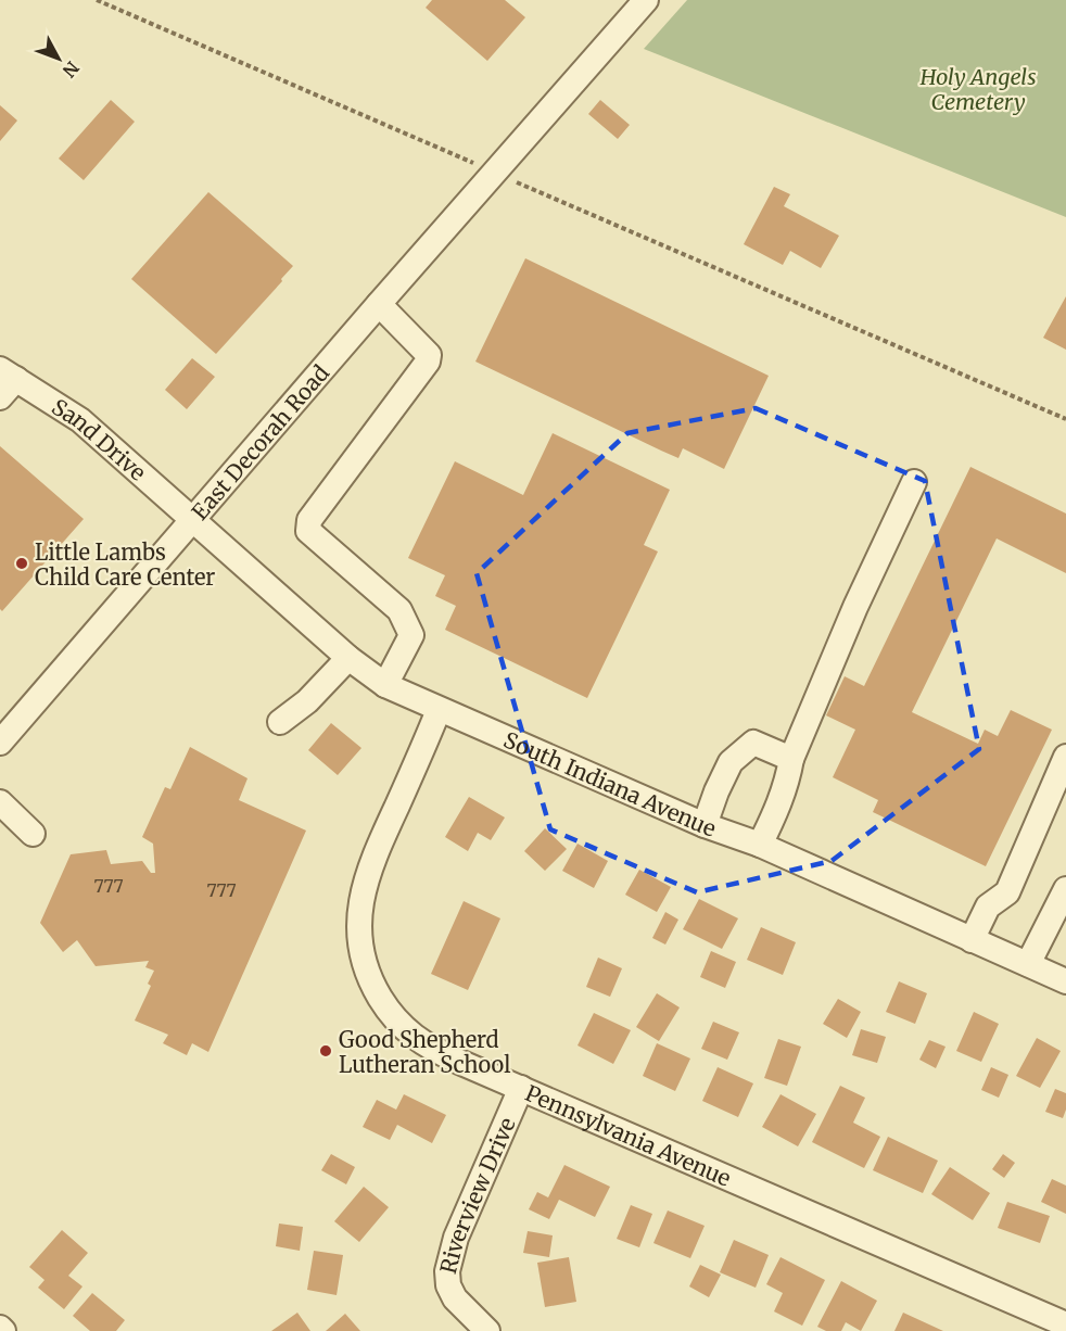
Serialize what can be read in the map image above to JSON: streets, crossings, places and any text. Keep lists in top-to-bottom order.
{
  "streets": {
    "street": [
      "Sand Drive",
      "East Decorah Road",
      "South Indiana Avenue",
      "Pennsylvania Avenue",
      "Riverview Drive"
    ]
  },
  "crossings": [
    ["Sand Drive", "East Decorah Road"],
    ["Sand Drive", "South Indiana Avenue"],
    ["East Decorah Road", "South Indiana Avenue"],
    ["South Indiana Avenue", "Pennsylvania Avenue"],
    ["Pennsylvania Avenue", "Riverview Drive"]
  ],
  "parks": ["Holy Angels Cemetery"],
  "places": ["Little Lambs Child Care Center", "Good Shepherd Lutheran School"],
  "house_numbers": ["777", "777"],
  "north": "bottom right"
}
